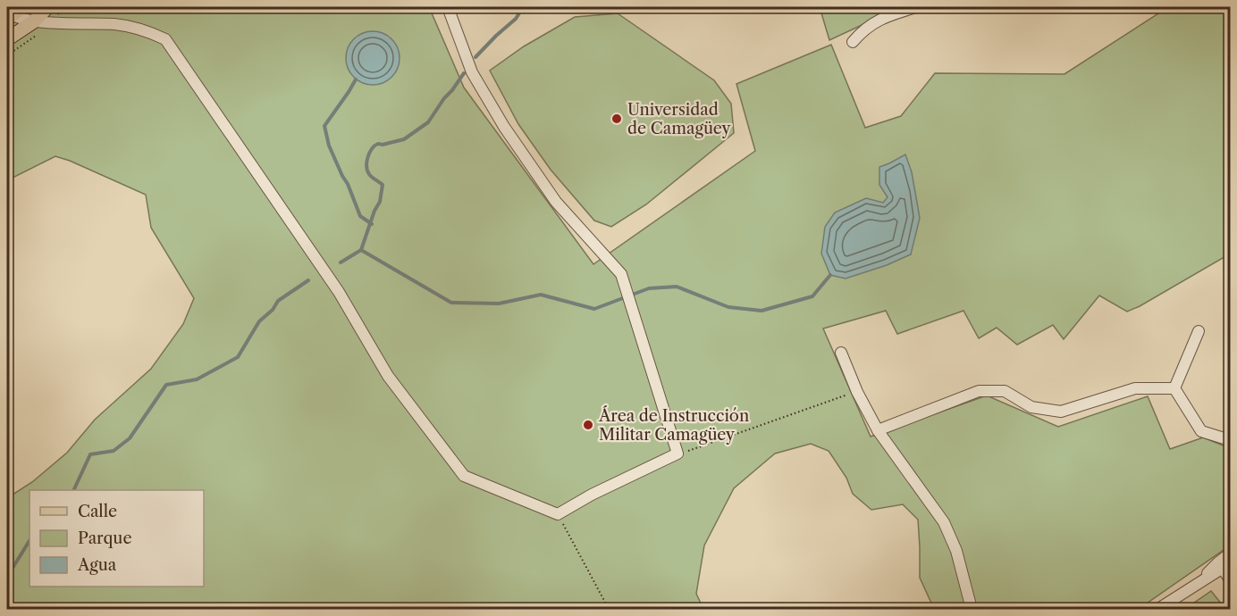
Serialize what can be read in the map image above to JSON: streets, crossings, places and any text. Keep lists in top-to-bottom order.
{
  "places": ["Universidad de Camagüey", "Área de Instrucción Militar Camagüey"],
  "legend": ["Calle", "Parque", "Agua"]
}
